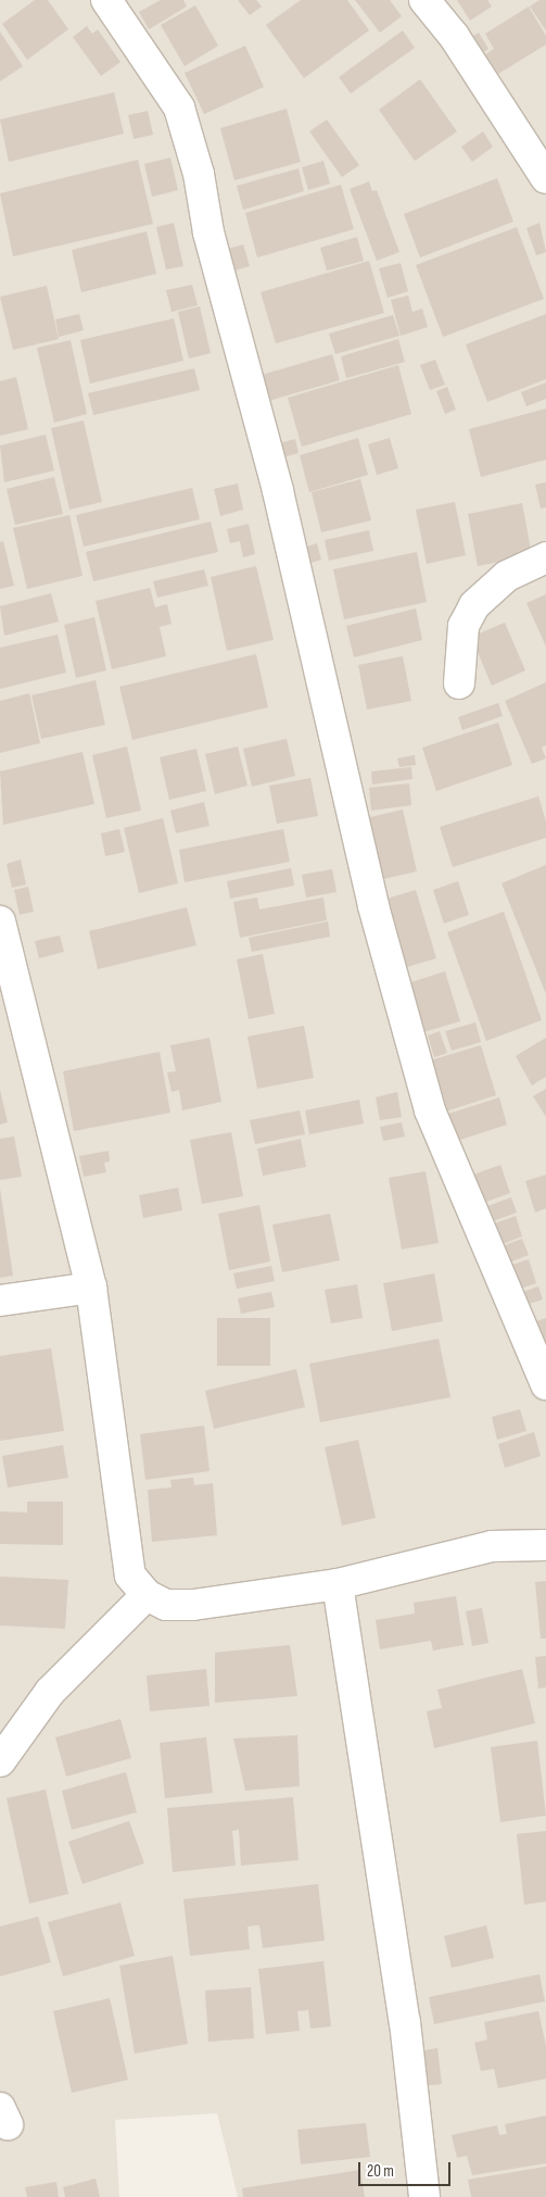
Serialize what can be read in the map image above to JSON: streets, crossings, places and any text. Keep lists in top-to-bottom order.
{
  "scale_bar": "20 m"
}
